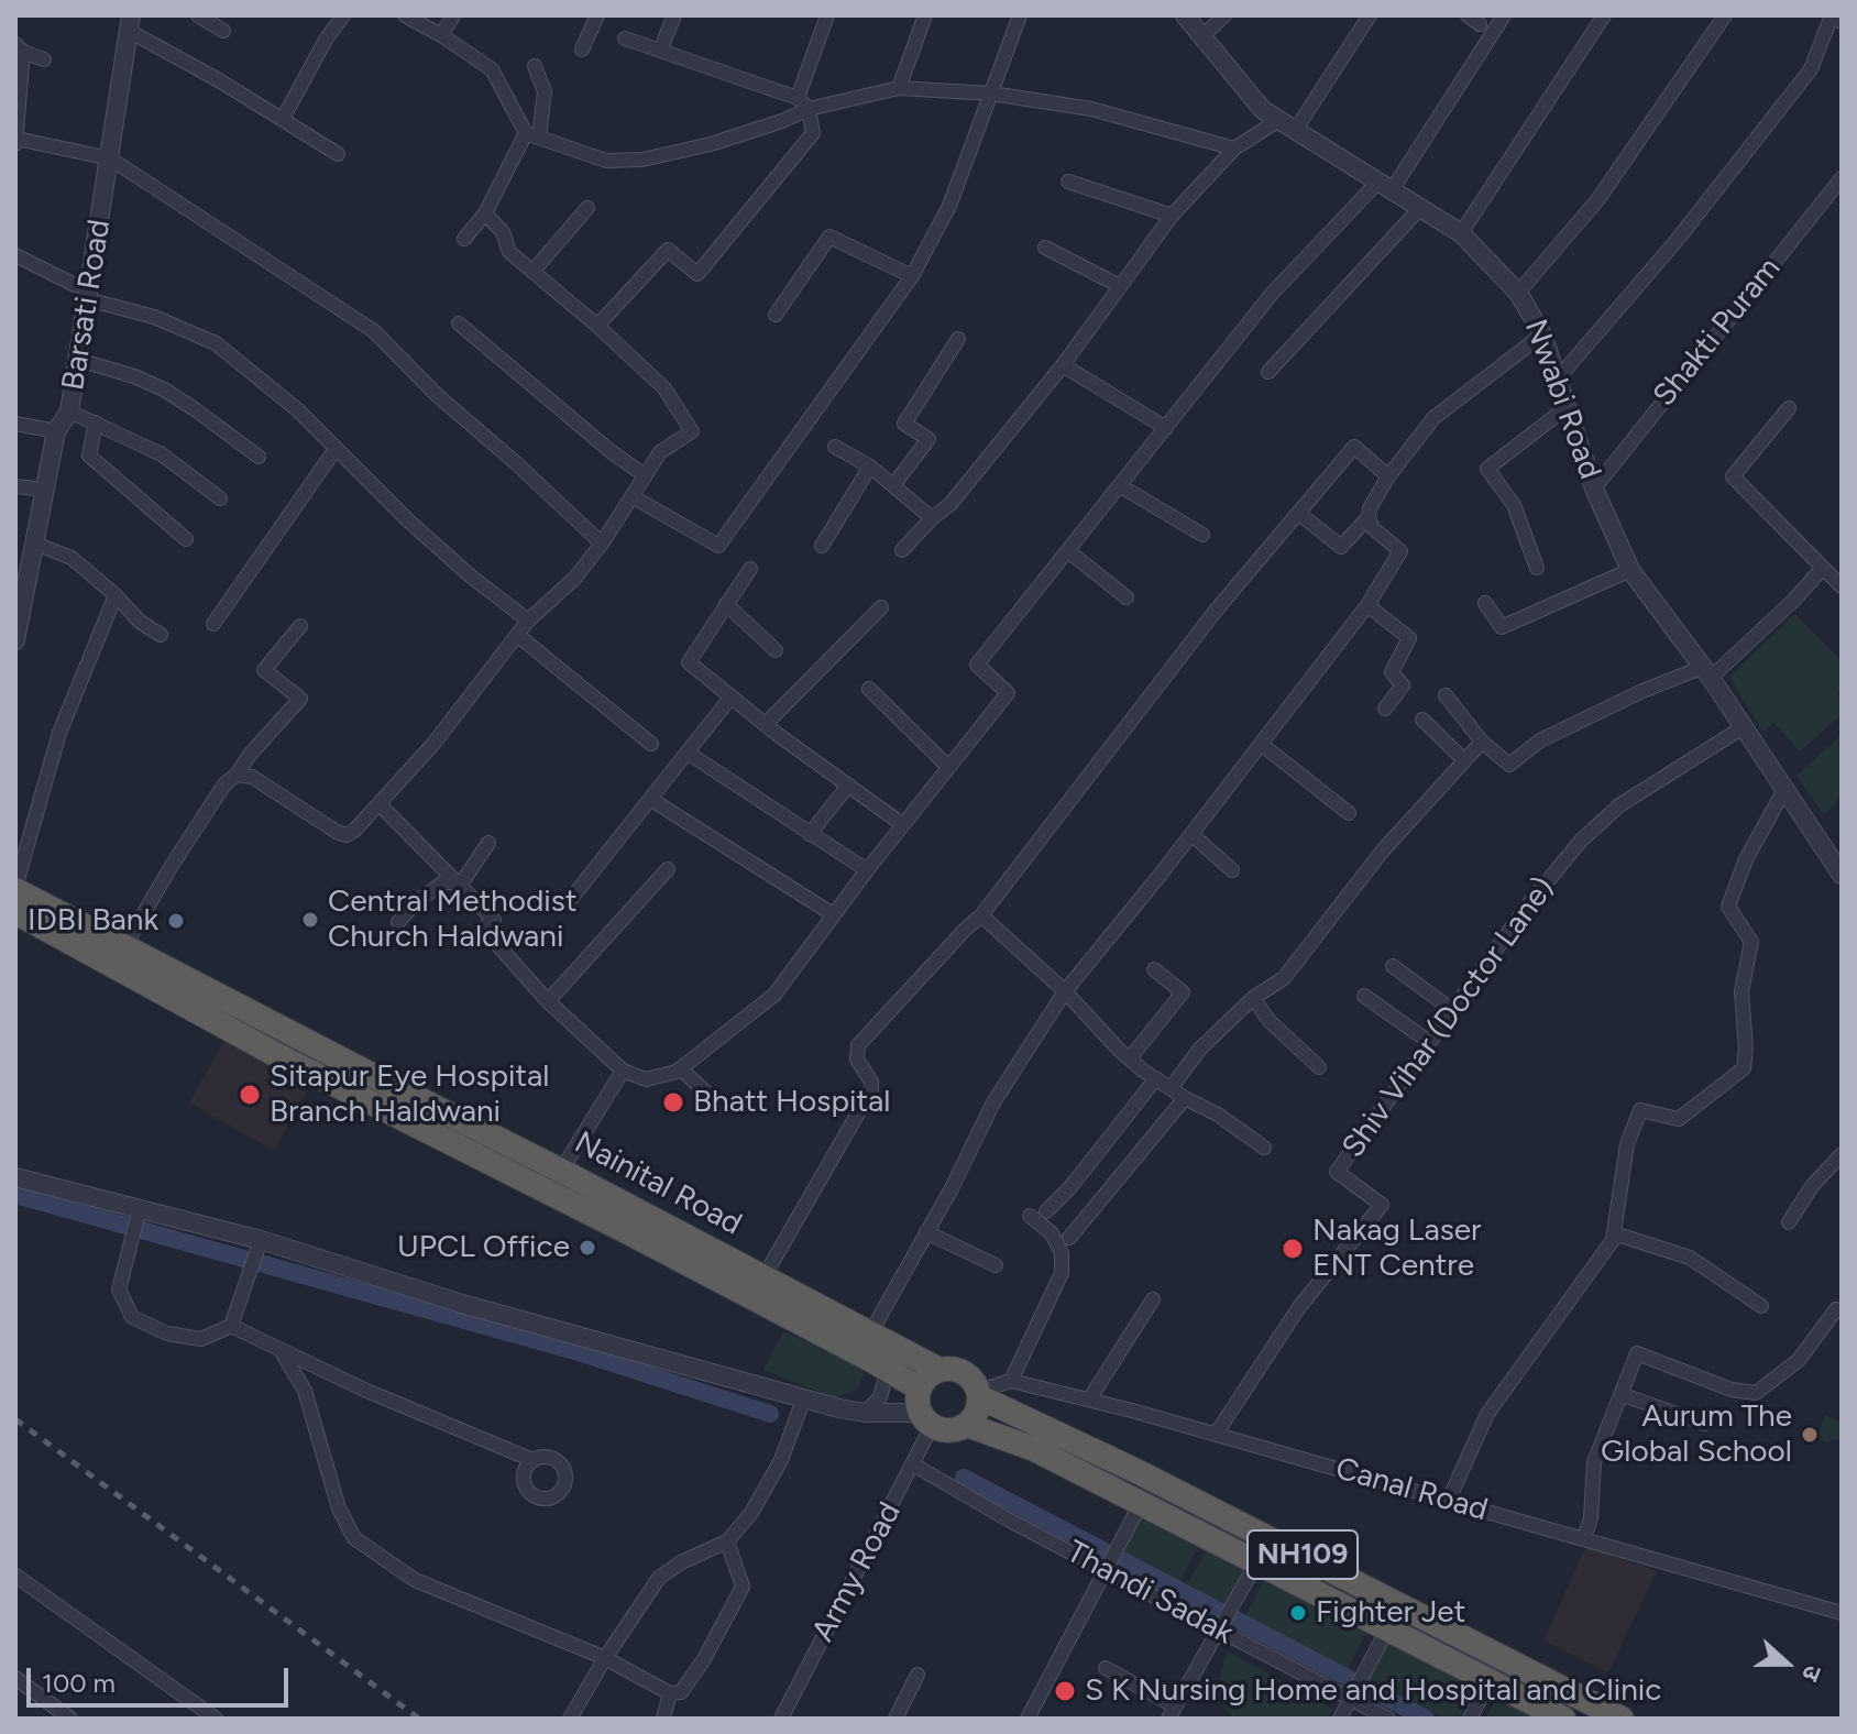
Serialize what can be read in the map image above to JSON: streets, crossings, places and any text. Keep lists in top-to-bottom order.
{
  "streets": {
    "highway": ["Nainital Road", "NH109"],
    "street": [
      "Barsati Road",
      "Shakti Puram",
      "Nwabi Road",
      "Shiv Vihar (Doctor Lane)",
      "Canal Road",
      "Army Road",
      "Thandi Sadak"
    ]
  },
  "crossings": [
    ["Shakti Puram", "Nwabi Road"],
    ["Nwabi Road", "Shiv Vihar (Doctor Lane)"],
    ["Shiv Vihar (Doctor Lane)", "Canal Road"],
    ["Nainital Road", "NH109"],
    ["Nainital Road", "Army Road"],
    ["NH109", "Army Road"],
    ["Army Road", "Thandi Sadak"]
  ],
  "places": [
    "Central Methodist Church Haldwani",
    "IDBI Bank",
    "Sitapur Eye Hospital Branch Haldwani",
    "Bhatt Hospital",
    "UPCL Office",
    "Nakag Laser ENT Centre",
    "Aurum The Global School",
    "Fighter Jet",
    "S K Nursing Home and Hospital and Clinic"
  ],
  "scale_bar": "100 m",
  "north": "right"
}
